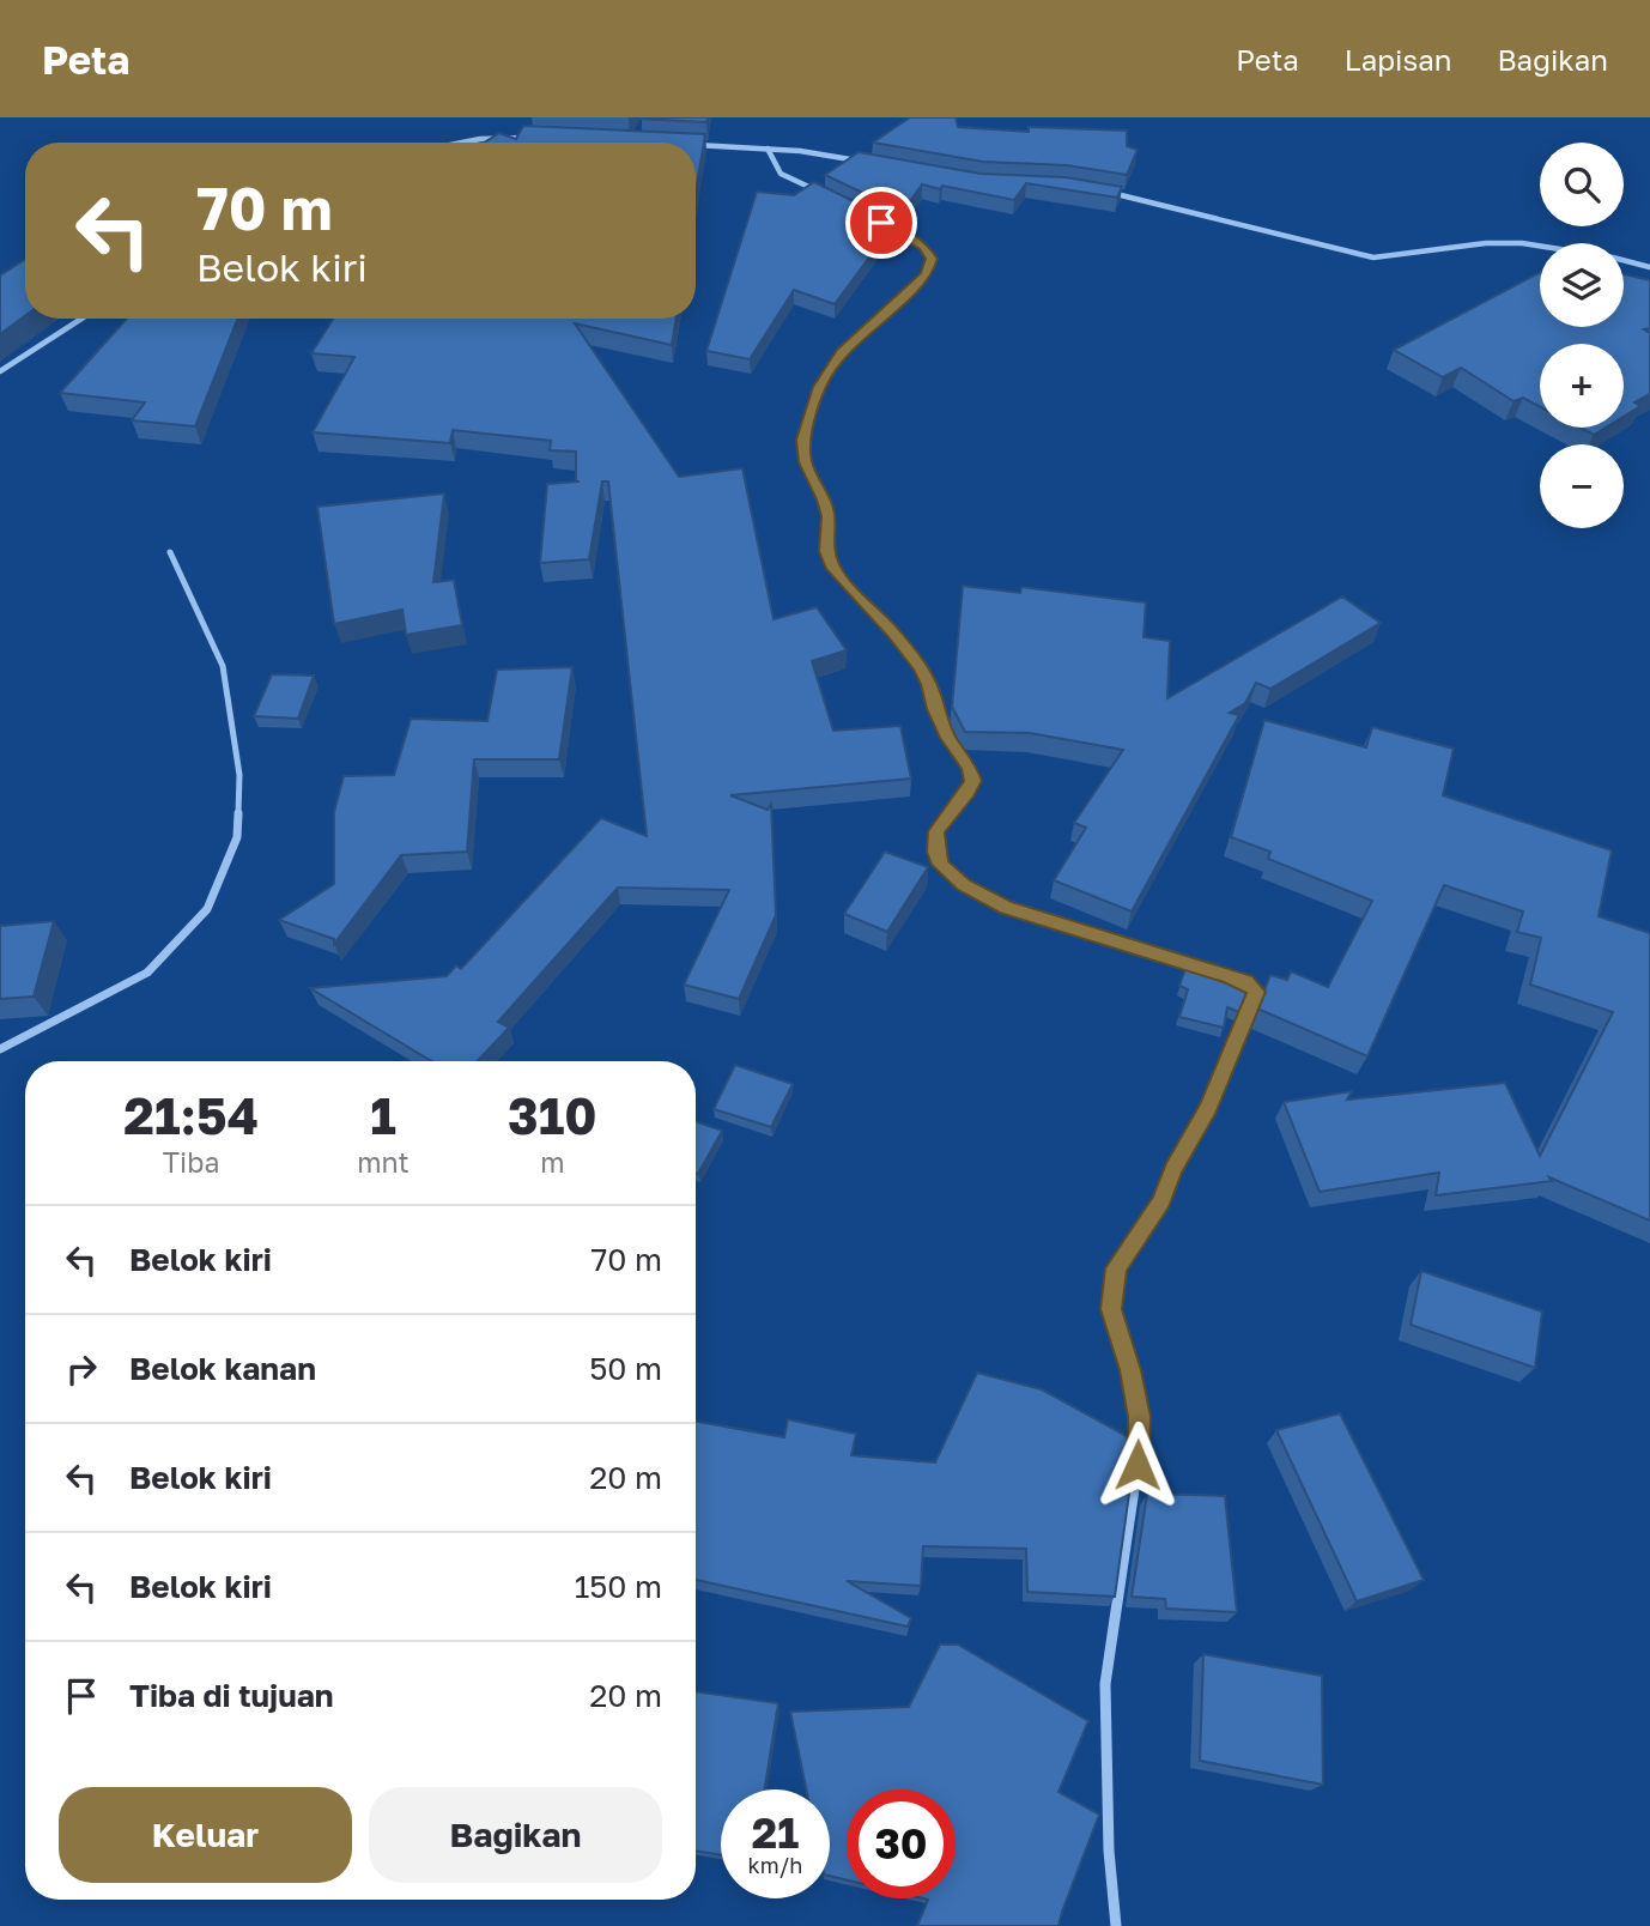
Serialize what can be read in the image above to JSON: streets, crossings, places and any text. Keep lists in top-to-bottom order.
{
  "page": {
    "header": "Peta",
    "nav": ["Peta", "Lapisan", "Bagikan"],
    "map_buttons": ["+", "−"],
    "turn": ["70 m", "Belok kiri"],
    "eta": [
      "21:54",
      "Tiba",
      "1",
      "mnt",
      "310",
      "m"
    ],
    "list": [
      {
        "name": "Belok kiri",
        "value": "70 m"
      },
      {
        "name": "Belok kanan",
        "value": "50 m"
      },
      {
        "name": "Belok kiri",
        "value": "20 m"
      },
      {
        "name": "Belok kiri",
        "value": "150 m"
      },
      {
        "name": "Tiba di tujuan",
        "value": "20 m"
      }
    ],
    "buttons": ["Keluar", "Bagikan"],
    "speed": "21 km/h",
    "limit": "30"
  }
}
